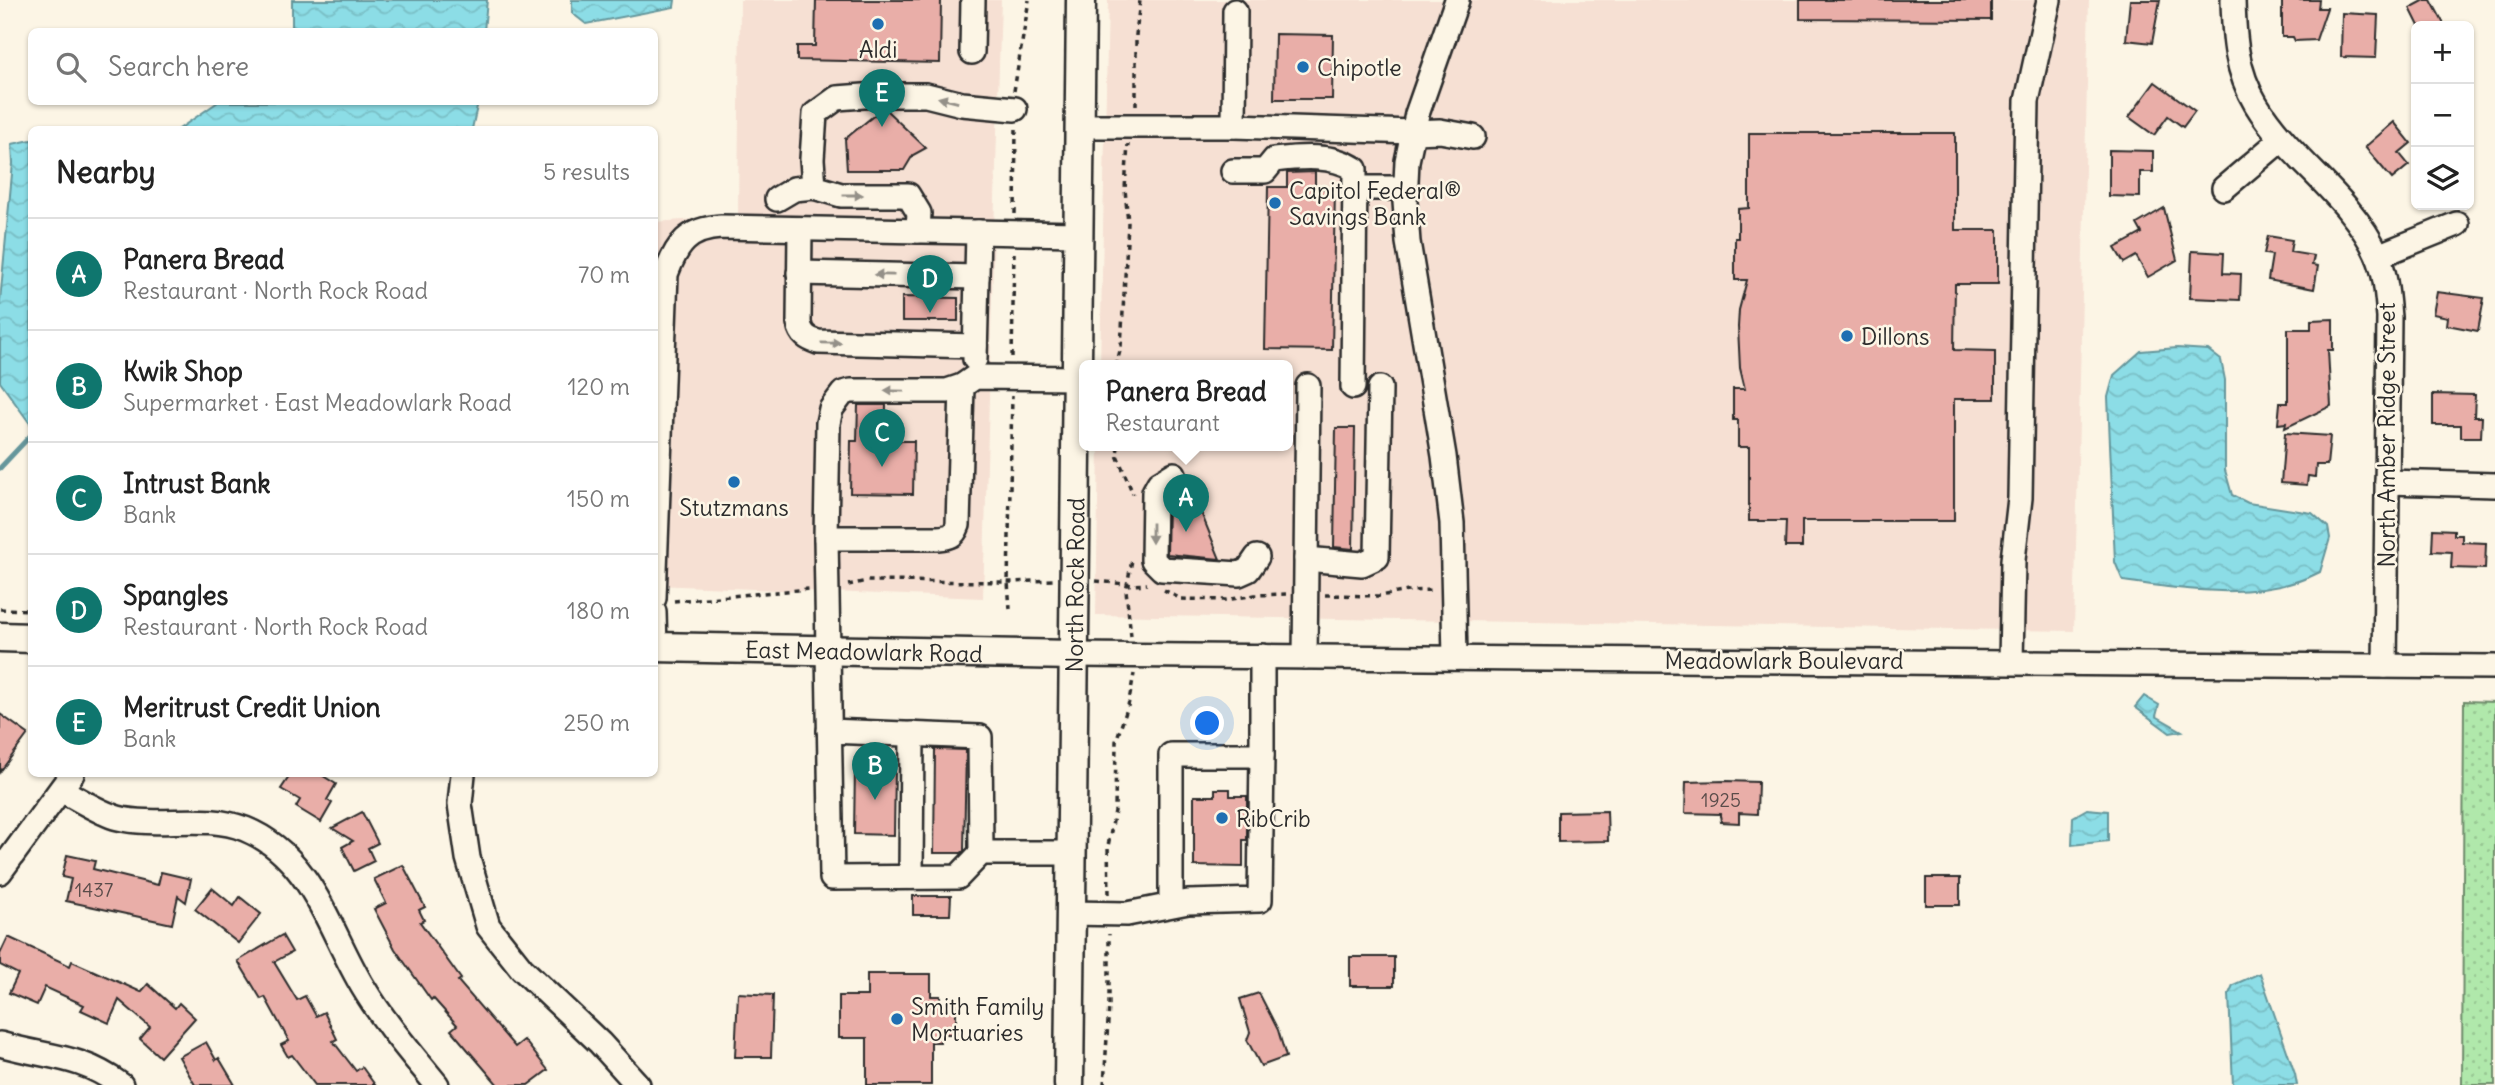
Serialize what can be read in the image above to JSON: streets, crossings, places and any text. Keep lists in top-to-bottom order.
{
  "streets": {
    "main road": ["North Rock Road", "East Meadowlark Road"],
    "street": ["North Amber Ridge Street", "Meadowlark Boulevard"]
  },
  "crossings": [
    ["North Amber Ridge Street", "Meadowlark Boulevard"],
    ["North Rock Road", "East Meadowlark Road"],
    ["North Rock Road", "Meadowlark Boulevard"],
    ["East Meadowlark Road", "Meadowlark Boulevard"]
  ],
  "places": [
    "Aldi",
    "Chipotle",
    "Capitol Federal® Savings Bank",
    "Dillons",
    "Stutzmans",
    "RibCrib",
    "Smith Family Mortuaries"
  ],
  "house_numbers": ["1925", "1437"],
  "page": {
    "map_buttons": ["+", "−"],
    "search": "Search here",
    "pins": [
      "E",
      "D",
      "C",
      "A",
      "B"
    ],
    "heading": ["Nearby", "5 results"],
    "list": [
      {
        "mark": "A",
        "name": "Panera Bread",
        "note": "Restaurant · North Rock Road",
        "value": "70 m"
      },
      {
        "mark": "B",
        "name": "Kwik Shop",
        "note": "Supermarket · East Meadowlark Road",
        "value": "120 m"
      },
      {
        "mark": "C",
        "name": "Intrust Bank",
        "note": "Bank",
        "value": "150 m"
      },
      {
        "mark": "D",
        "name": "Spangles",
        "note": "Restaurant · North Rock Road",
        "value": "180 m"
      },
      {
        "mark": "E",
        "name": "Meritrust Credit Union",
        "note": "Bank",
        "value": "250 m"
      }
    ],
    "popup": ["Panera Bread", "Restaurant"]
  }
}
